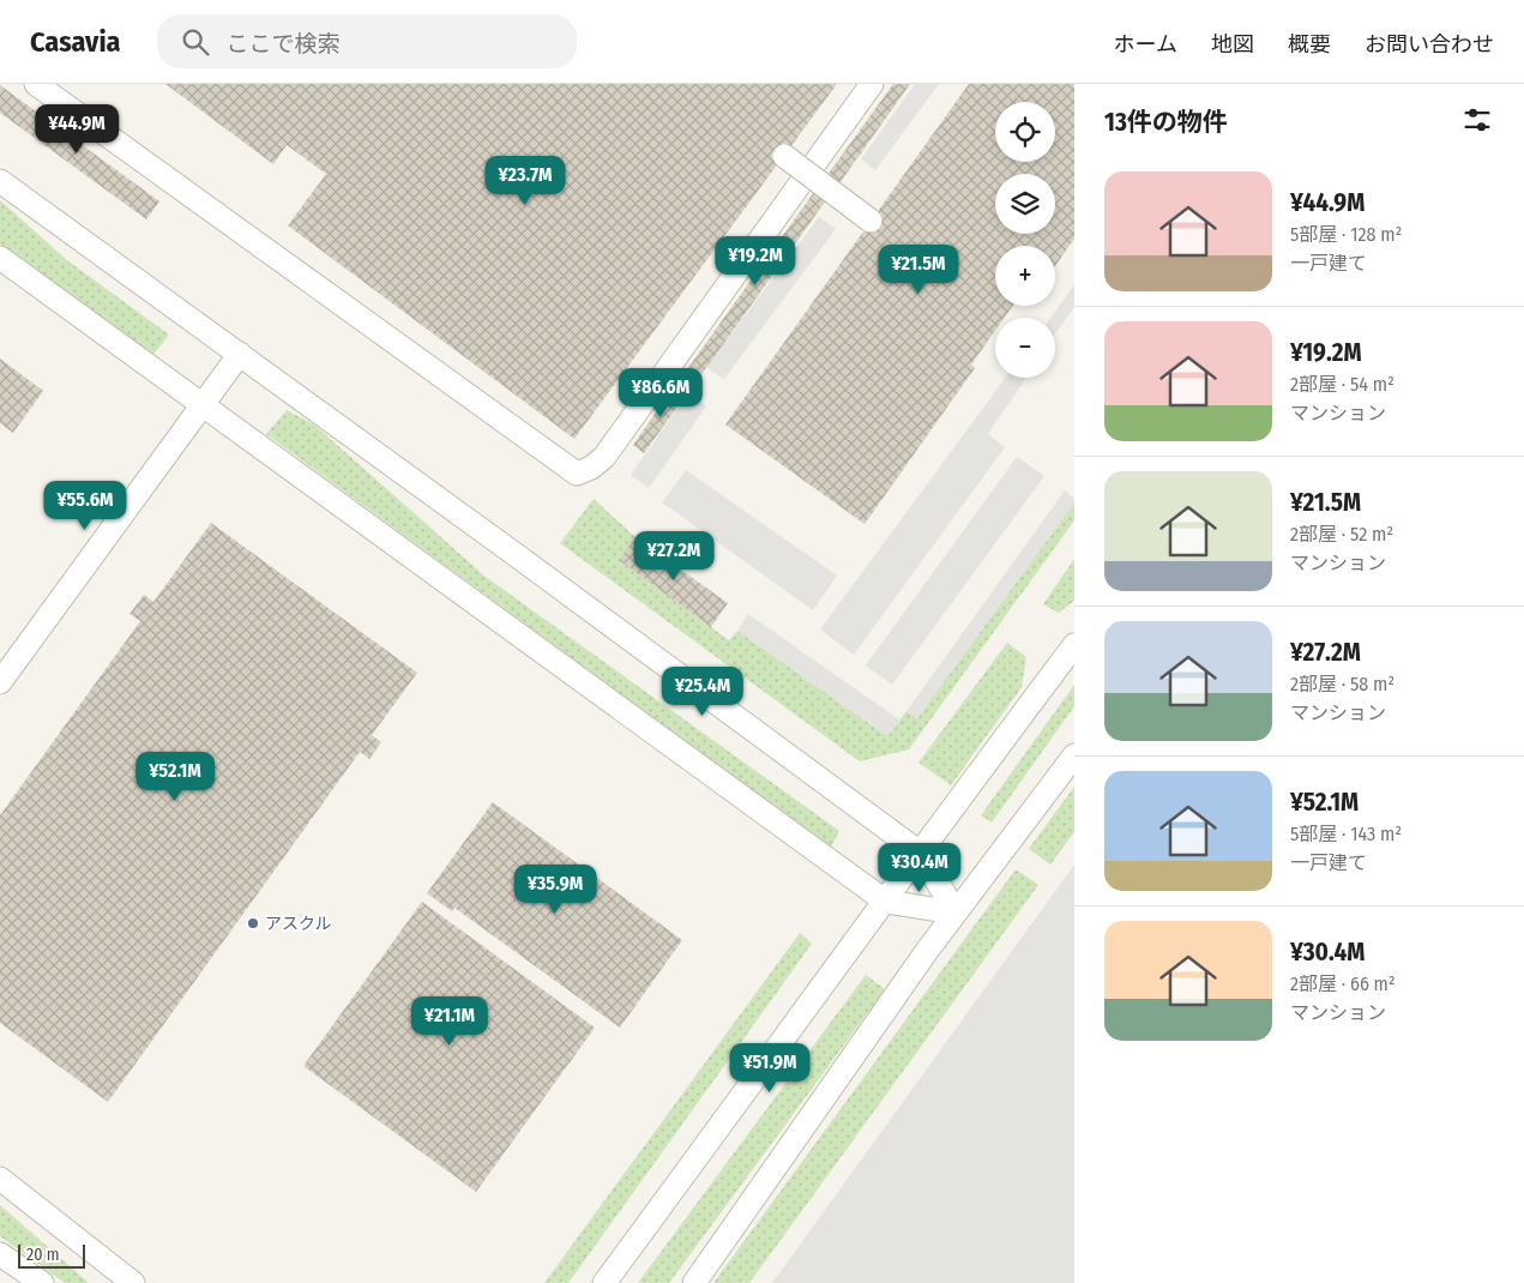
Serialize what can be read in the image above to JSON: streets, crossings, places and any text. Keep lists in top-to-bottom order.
{
  "places": ["アスクル"],
  "scale_bar": "20 m",
  "page": {
    "header": "Casavia",
    "search": "ここで検索",
    "nav": [
      "ホーム",
      "地図",
      "概要",
      "お問い合わせ"
    ],
    "heading": "13件の物件",
    "map_buttons": ["+", "−"],
    "price": [
      "¥44.9M",
      "¥23.7M",
      "¥19.2M",
      "¥21.5M",
      "¥86.6M",
      "¥55.6M",
      "¥27.2M",
      "¥25.4M",
      "¥52.1M",
      "¥30.4M",
      "¥35.9M",
      "¥21.1M",
      "¥51.9M"
    ],
    "list": [
      {
        "name": "¥44.9M",
        "note": "5部屋 · 128 m² · 一戸建て"
      },
      {
        "name": "¥19.2M",
        "note": "2部屋 · 54 m² · マンション"
      },
      {
        "name": "¥21.5M",
        "note": "2部屋 · 52 m² · マンション"
      },
      {
        "name": "¥27.2M",
        "note": "2部屋 · 58 m² · マンション"
      },
      {
        "name": "¥52.1M",
        "note": "5部屋 · 143 m² · 一戸建て"
      },
      {
        "name": "¥30.4M",
        "note": "2部屋 · 66 m² · マンション"
      }
    ],
    "scale": "20 m"
  }
}
